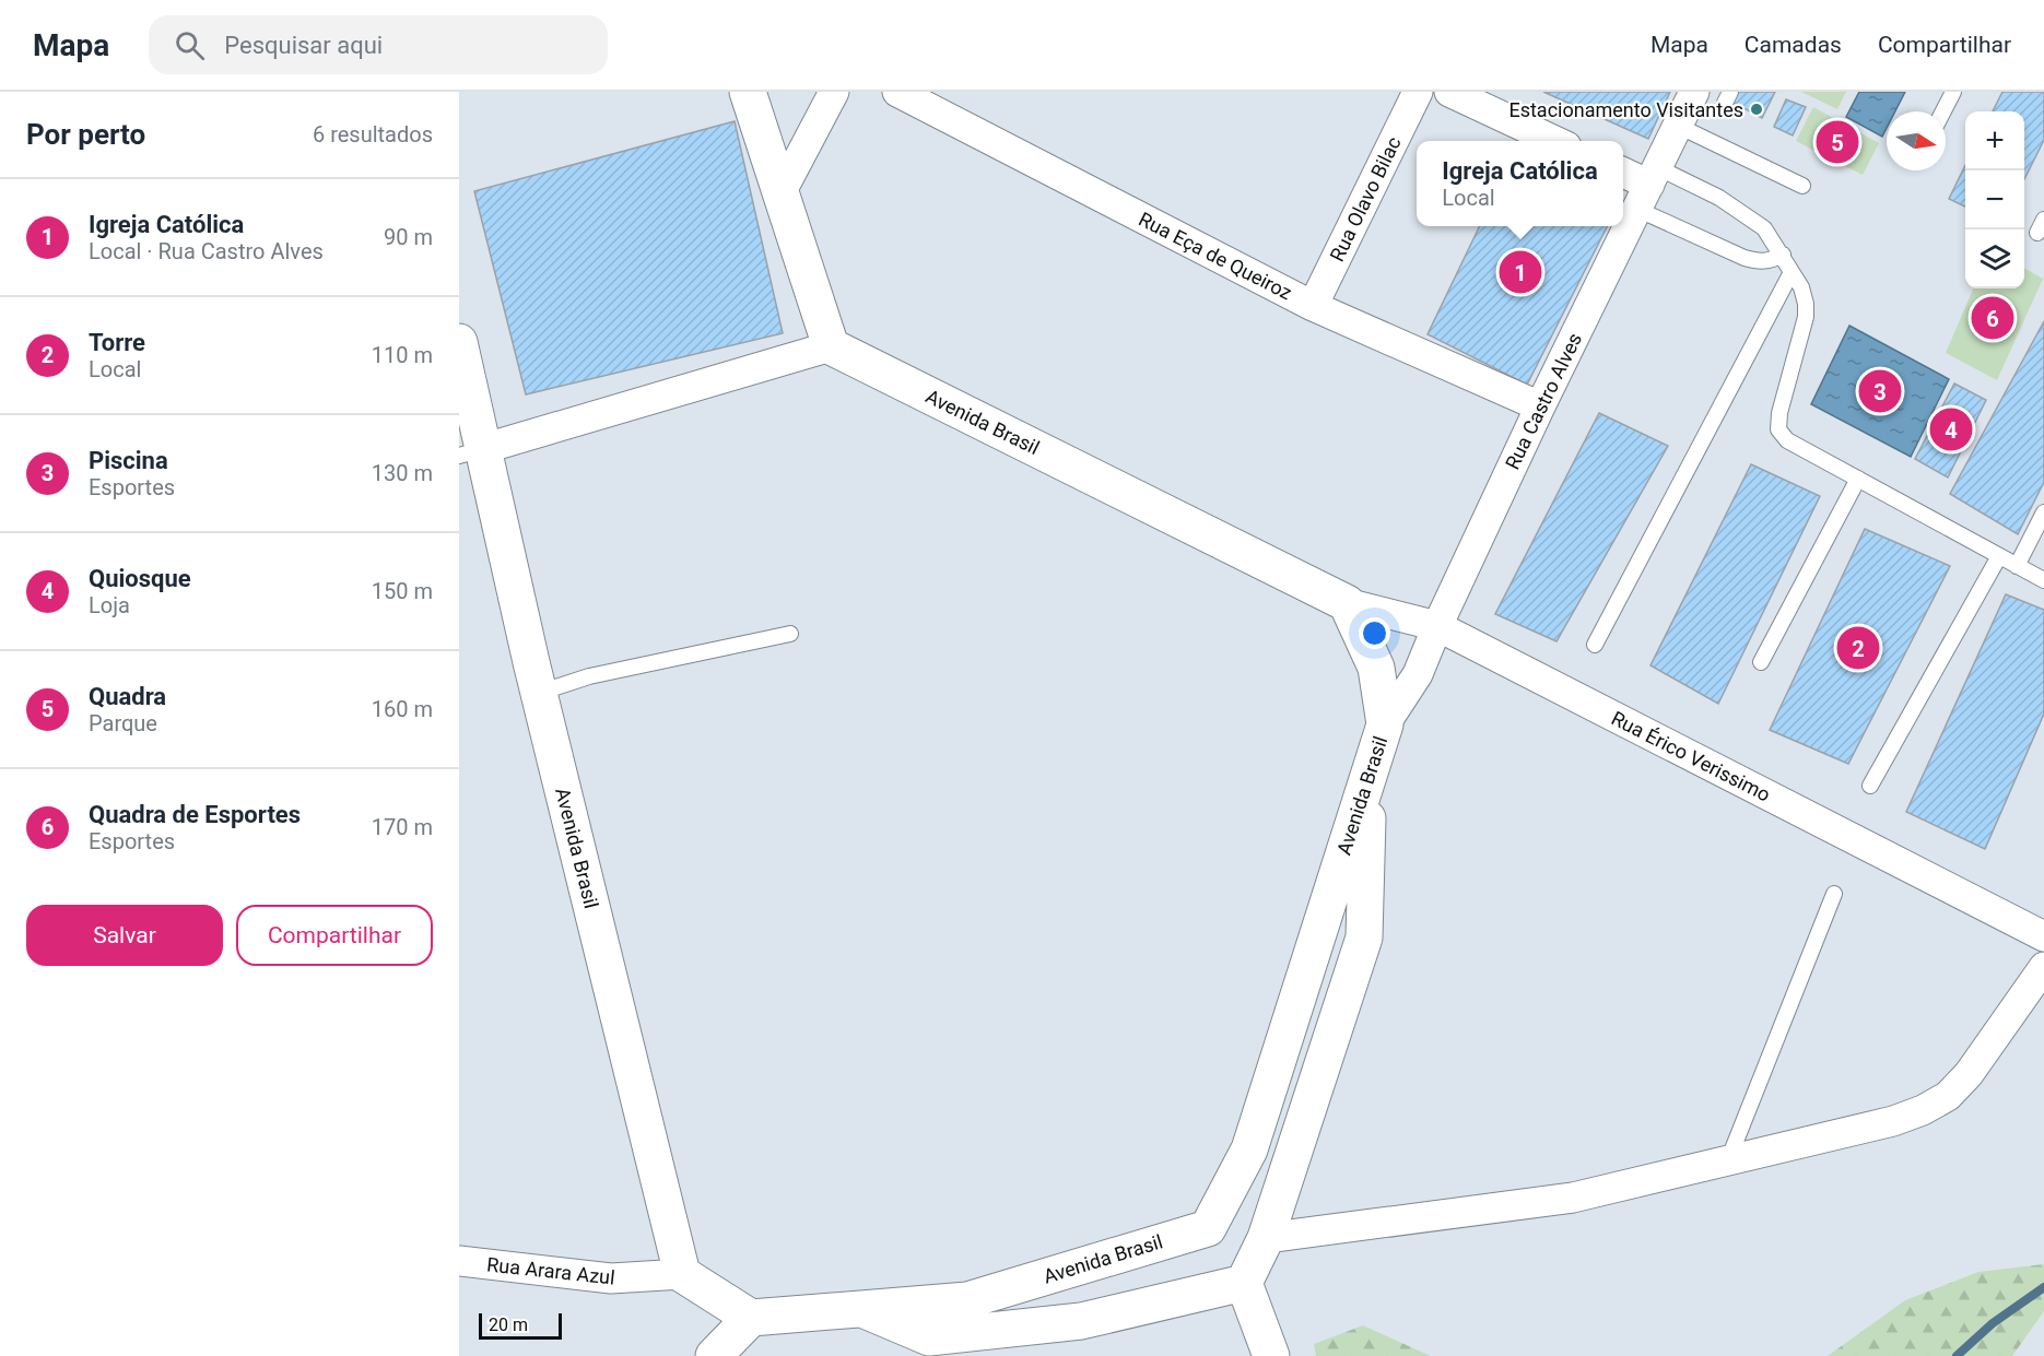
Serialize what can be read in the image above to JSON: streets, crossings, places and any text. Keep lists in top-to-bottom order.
{
  "streets": {
    "street": [
      "Rua Olavo Bilac",
      "Rua Eça de Queiroz",
      "Rua Castro Alves",
      "Avenida Brasil",
      "Rua Érico Verissimo",
      "Rua Arara Azul"
    ]
  },
  "crossings": [
    ["Rua Olavo Bilac", "Rua Eça de Queiroz"],
    ["Rua Eça de Queiroz", "Rua Castro Alves"],
    ["Rua Castro Alves", "Rua Érico Verissimo"],
    ["Avenida Brasil", "Rua Arara Azul"]
  ],
  "places": ["Estacionamento Visitantes"],
  "scale_bar": "20 m",
  "north": "right",
  "page": {
    "header": "Mapa",
    "search": "Pesquisar aqui",
    "nav": ["Mapa", "Camadas", "Compartilhar"],
    "heading": ["Por perto", "6 resultados"],
    "map_buttons": ["+", "−"],
    "pins": [
      "5",
      "1",
      "6",
      "3",
      "4",
      "2"
    ],
    "popup": ["Igreja Católica", "Local"],
    "list": [
      {
        "mark": "1",
        "name": "Igreja Católica",
        "note": "Local · Rua Castro Alves",
        "value": "90 m"
      },
      {
        "mark": "2",
        "name": "Torre",
        "note": "Local",
        "value": "110 m"
      },
      {
        "mark": "3",
        "name": "Piscina",
        "note": "Esportes",
        "value": "130 m"
      },
      {
        "mark": "4",
        "name": "Quiosque",
        "note": "Loja",
        "value": "150 m"
      },
      {
        "mark": "5",
        "name": "Quadra",
        "note": "Parque",
        "value": "160 m"
      },
      {
        "mark": "6",
        "name": "Quadra de Esportes",
        "note": "Esportes",
        "value": "170 m"
      }
    ],
    "buttons": ["Salvar", "Compartilhar"],
    "scale": "20 m"
  }
}
